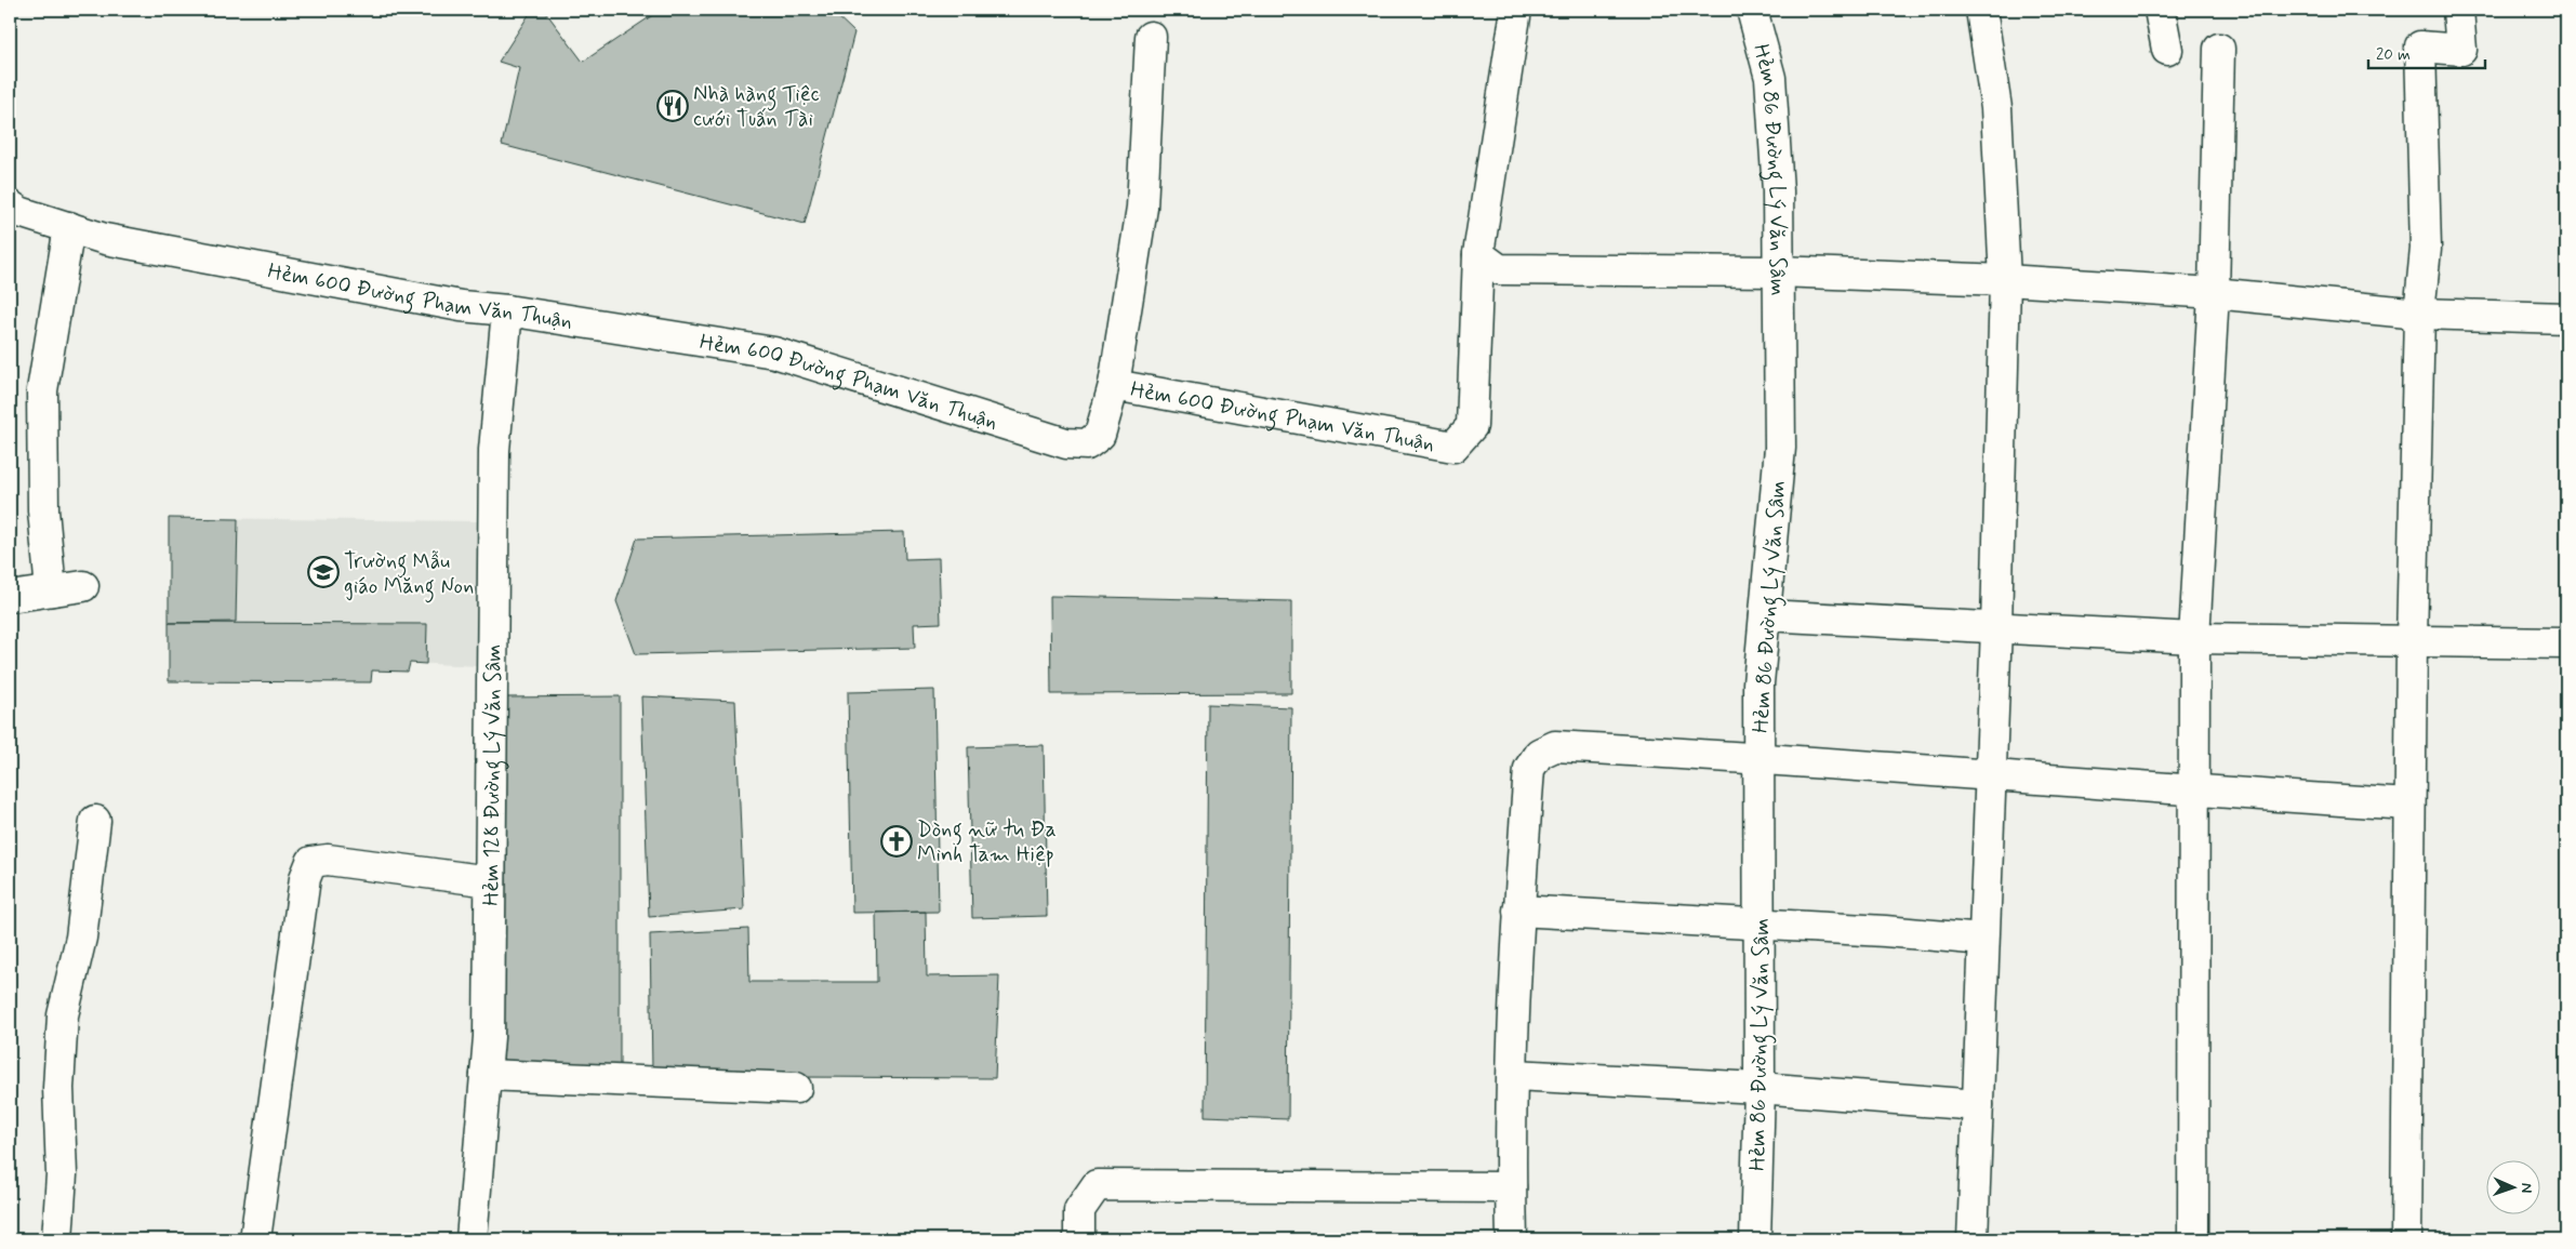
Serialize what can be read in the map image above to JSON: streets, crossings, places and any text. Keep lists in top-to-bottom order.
{
  "streets": {
    "street": ["Hẻm 86 Đường Lý Văn Sâm", "Hẻm 600 Đường Phạm Văn Thuận", "Hẻm 128 Đường Lý Văn Sâm"]
  },
  "crossings": [
    ["Hẻm 600 Đường Phạm Văn Thuận", "Hẻm 128 Đường Lý Văn Sâm"]
  ],
  "places": {
    "restaurant": ["Nhà hàng Tiệc cưới Tuấn Tài"],
    "school or university": ["Trường Mẫu giáo Măng Non"],
    "church": ["Dòng nữ tu Đa Minh Tam Hiệp"]
  },
  "scale_bar": "20 m",
  "north": "right"
}
